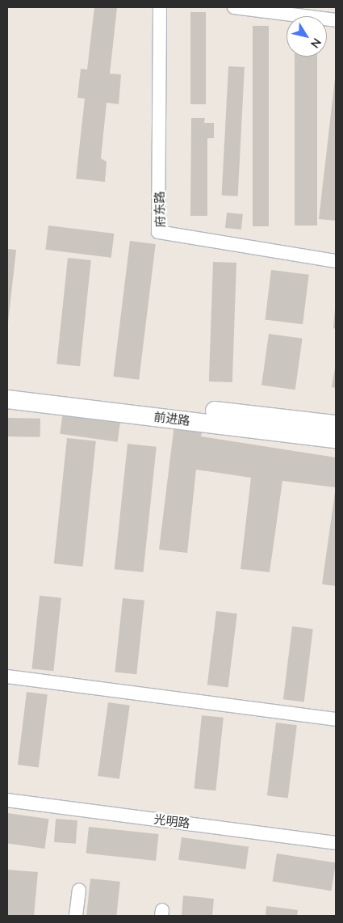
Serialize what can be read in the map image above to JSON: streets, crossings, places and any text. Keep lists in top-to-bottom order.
{
  "streets": {
    "street": ["府东路", "前进路", "光明路"]
  },
  "north": "bottom right"
}
